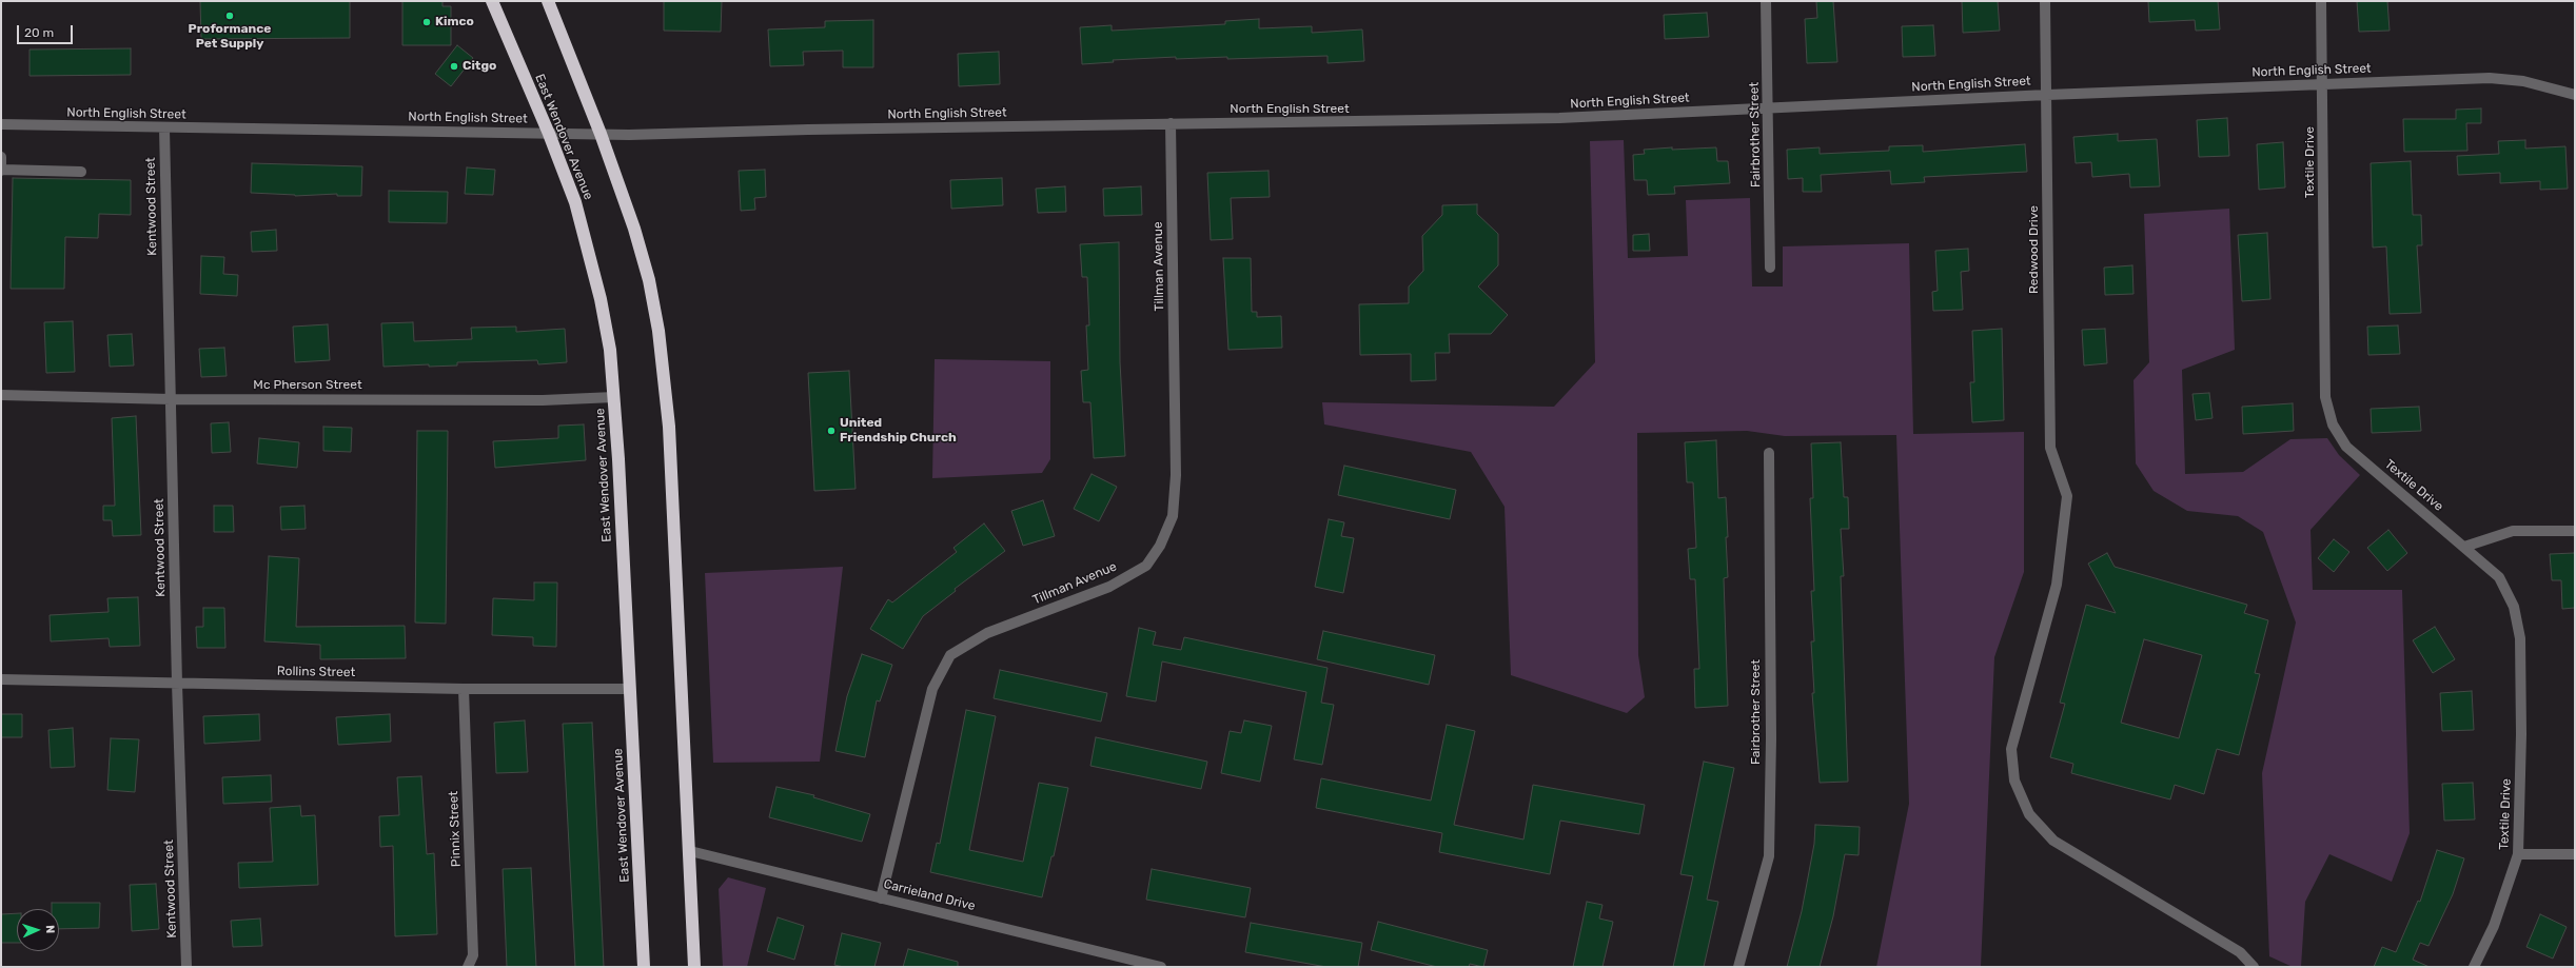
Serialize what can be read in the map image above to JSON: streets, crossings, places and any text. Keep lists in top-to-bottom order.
{
  "streets": {
    "highway": ["East Wendover Avenue"],
    "street": [
      "North English Street",
      "Fairbrother Street",
      "Textile Drive",
      "Kentwood Street",
      "Redwood Drive",
      "Tillman Avenue",
      "Mc Pherson Street",
      "Rollins Street",
      "Pinnix Street",
      "Carrieland Drive"
    ]
  },
  "crossings": [
    ["North English Street", "Fairbrother Street"],
    ["North English Street", "East Wendover Avenue"],
    ["North English Street", "Textile Drive"],
    ["North English Street", "Kentwood Street"],
    ["North English Street", "Redwood Drive"],
    ["North English Street", "Tillman Avenue"],
    ["East Wendover Avenue", "Mc Pherson Street"],
    ["East Wendover Avenue", "Rollins Street"],
    ["Kentwood Street", "Mc Pherson Street"],
    ["Kentwood Street", "Rollins Street"],
    ["Tillman Avenue", "Carrieland Drive"],
    ["Rollins Street", "Pinnix Street"]
  ],
  "places": [
    "Proformance Pet Supply",
    "Kimco",
    "Citgo",
    "United Friendship Church"
  ],
  "scale_bar": "20 m",
  "north": "right"
}
